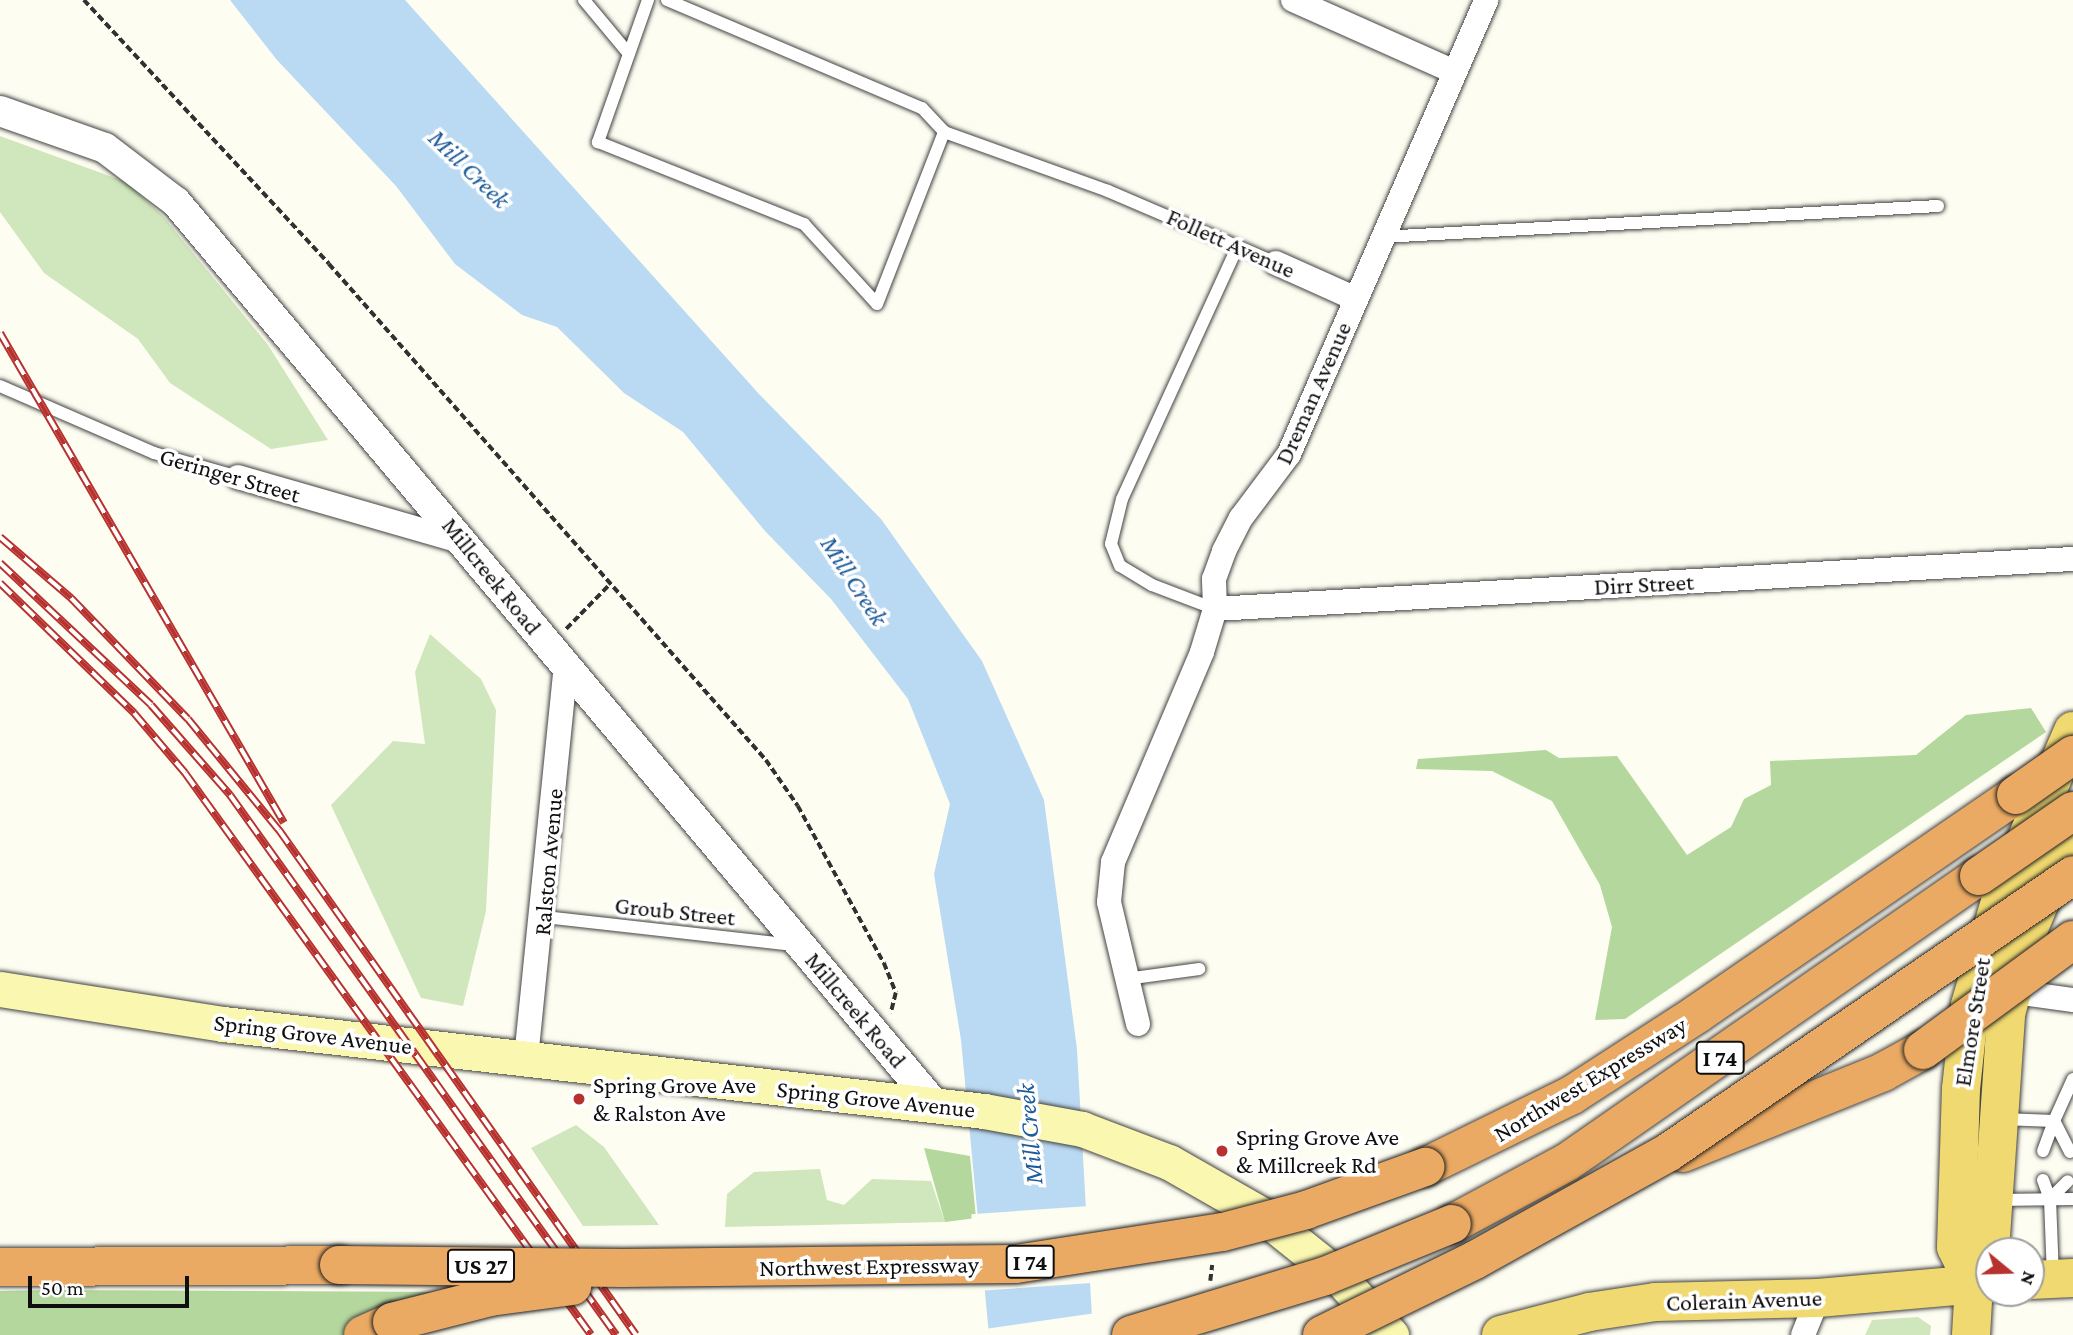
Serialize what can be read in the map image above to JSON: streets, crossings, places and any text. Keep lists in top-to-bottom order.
{
  "streets": {
    "highway": ["I 74", "Northwest Expressway", "US 27"],
    "main road": ["Elmore Street", "Spring Grove Avenue", "Colerain Avenue"],
    "street": [
      "Follett Avenue",
      "Dreman Avenue",
      "Geringer Street",
      "Millcreek Road",
      "Dirr Street",
      "Ralston Avenue"
    ],
    "lane": ["Groub Street"]
  },
  "crossings": [
    ["Follett Avenue", "Dreman Avenue"],
    ["Dreman Avenue", "Dirr Street"],
    ["Geringer Street", "Millcreek Road"],
    ["Millcreek Road", "Ralston Avenue"],
    ["Millcreek Road", "Groub Street"],
    ["Millcreek Road", "Spring Grove Avenue"],
    ["Ralston Avenue", "Groub Street"],
    ["Ralston Avenue", "Spring Grove Avenue"],
    ["Northwest Expressway", "US 27"]
  ],
  "water": ["Mill Creek"],
  "places": ["Spring Grove Ave & Ralston Ave", "Spring Grove Ave & Millcreek Rd"],
  "scale_bar": "50 m",
  "north": "right"
}
